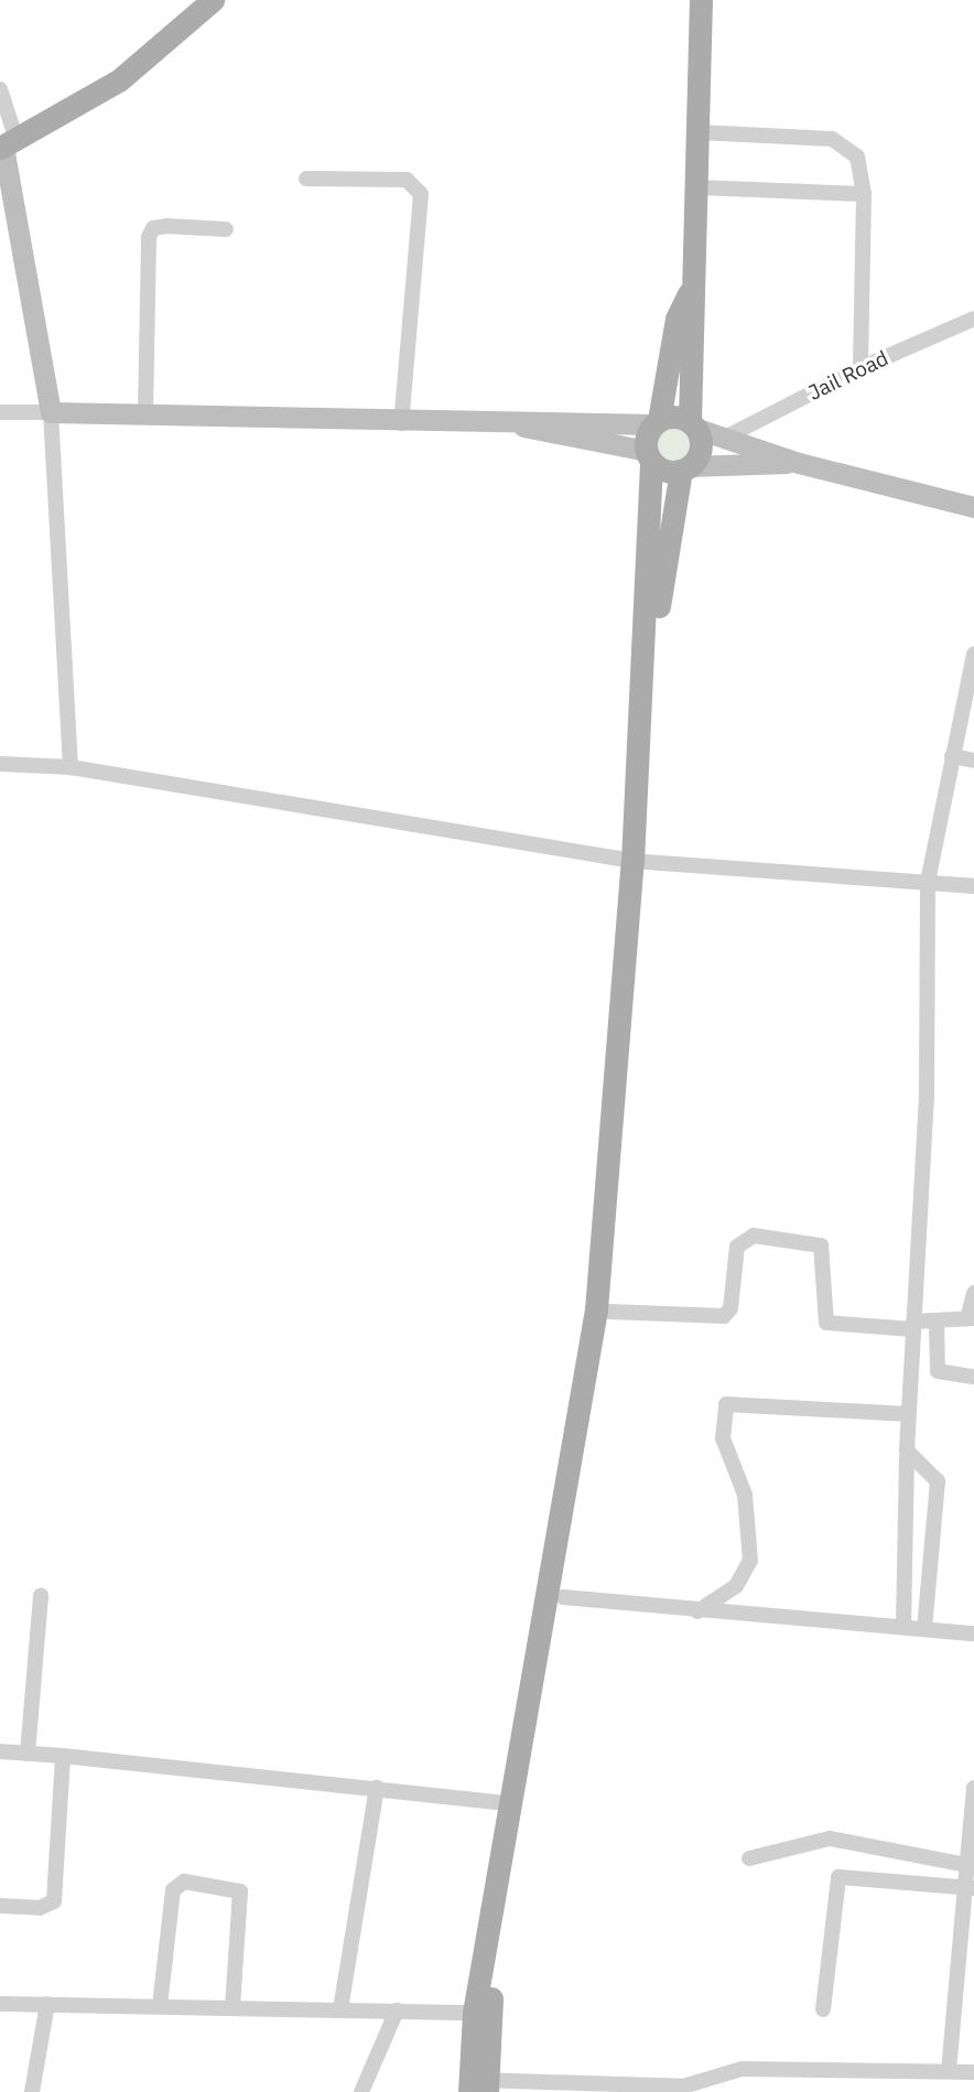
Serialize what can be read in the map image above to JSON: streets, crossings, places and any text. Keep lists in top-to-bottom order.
{
  "streets": {
    "street": ["Jail Road"]
  }
}
